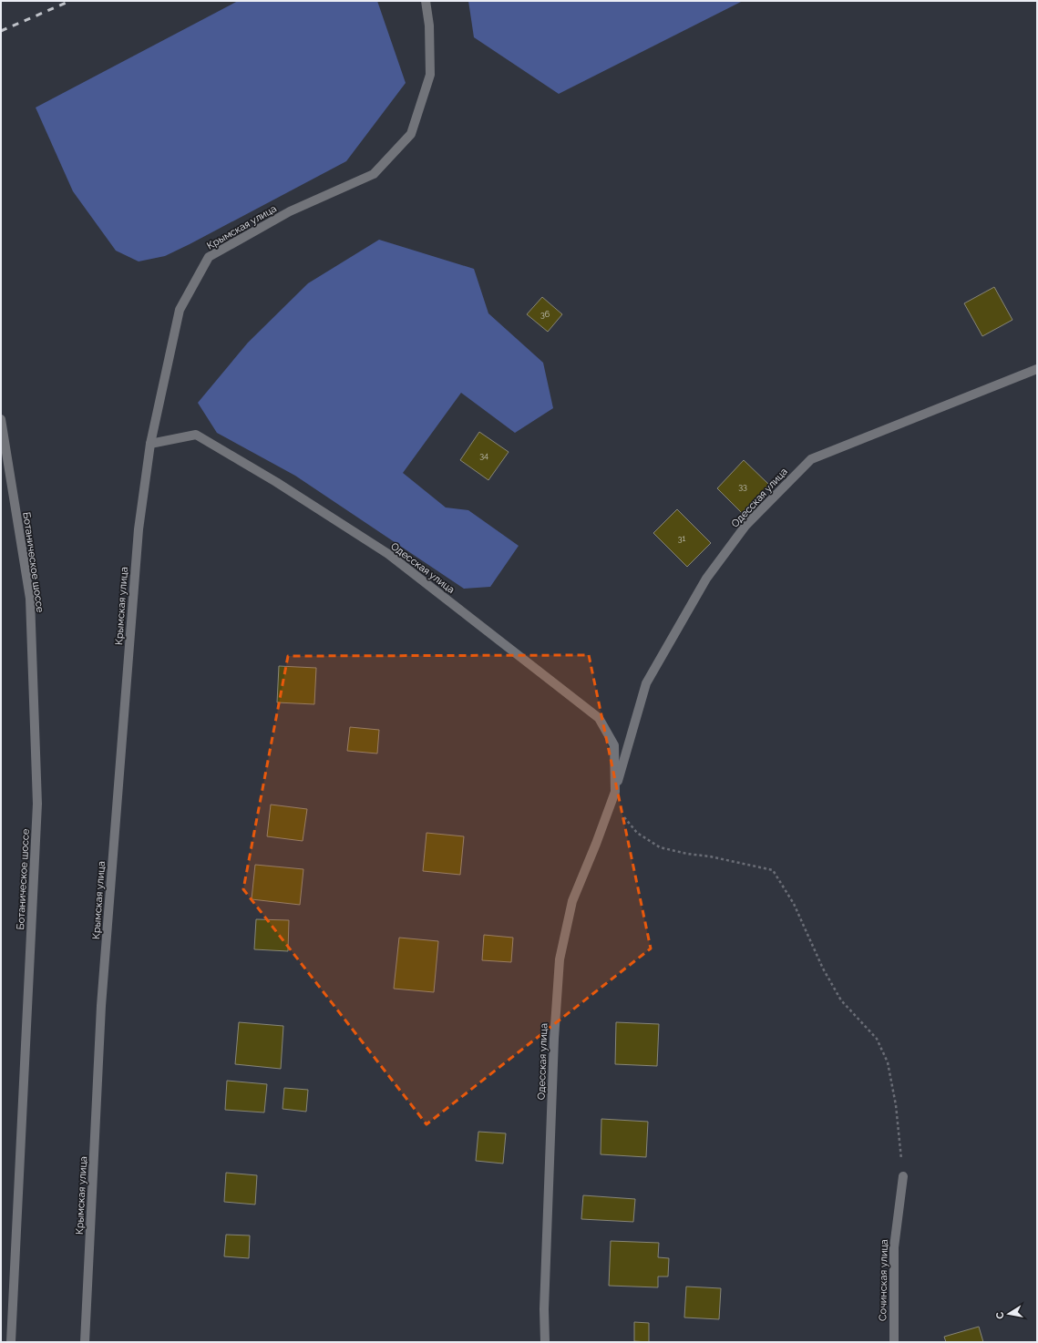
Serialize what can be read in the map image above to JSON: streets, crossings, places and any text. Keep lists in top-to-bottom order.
{
  "streets": {
    "street": [
      "Крымская улица",
      "Одесская улица",
      "Ботаническое шоссе",
      "Сочинская улица"
    ]
  },
  "crossings": [
    ["Крымская улица", "Одесская улица"]
  ],
  "house_numbers": [
    "36",
    "34",
    "33",
    "31"
  ],
  "north": "left"
}
